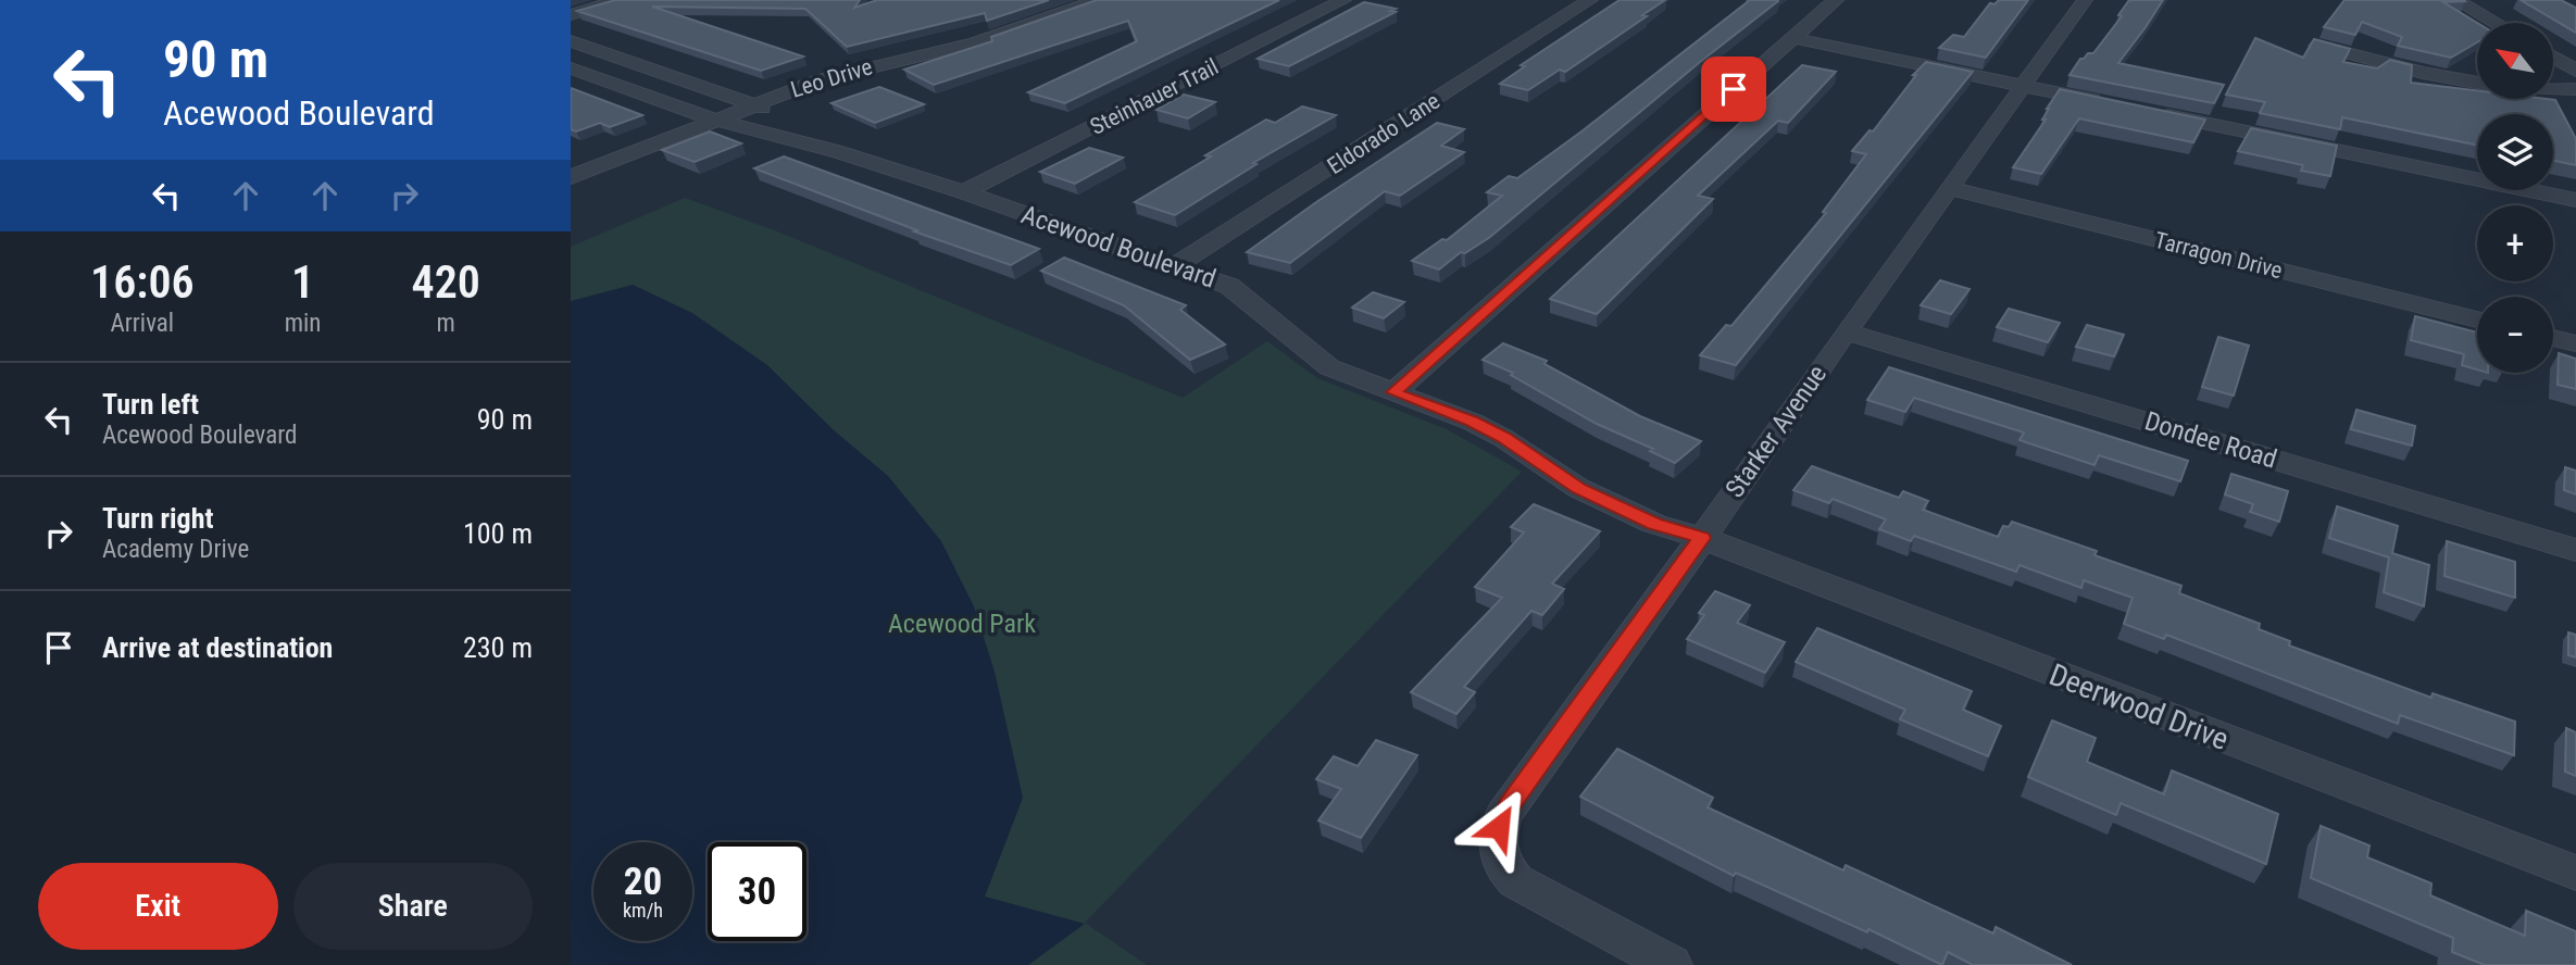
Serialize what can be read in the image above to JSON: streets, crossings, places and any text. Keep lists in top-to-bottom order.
{
  "streets": {
    "street": [
      "Leo Drive",
      "Steinhauer Trail",
      "Eldorado Lane",
      "Acewood Boulevard",
      "Tarragon Drive",
      "Starker Avenue",
      "Dondee Road",
      "Deerwood Drive"
    ]
  },
  "crossings": [
    ["Leo Drive", "Acewood Boulevard"],
    ["Steinhauer Trail", "Acewood Boulevard"],
    ["Eldorado Lane", "Acewood Boulevard"],
    ["Acewood Boulevard", "Starker Avenue"],
    ["Acewood Boulevard", "Deerwood Drive"],
    ["Tarragon Drive", "Starker Avenue"],
    ["Starker Avenue", "Dondee Road"],
    ["Starker Avenue", "Deerwood Drive"]
  ],
  "parks": ["Acewood Park"],
  "north": "top left",
  "page": {
    "turn": ["90 m", "Acewood Boulevard"],
    "map_buttons": ["+", "−"],
    "eta": [
      "16:06",
      "Arrival",
      "1",
      "min",
      "420",
      "m"
    ],
    "list": [
      {
        "name": "Turn left",
        "note": "Acewood Boulevard",
        "value": "90 m"
      },
      {
        "name": "Turn right",
        "note": "Academy Drive",
        "value": "100 m"
      },
      {
        "name": "Arrive at destination",
        "value": "230 m"
      }
    ],
    "speed": "20 km/h",
    "limit": "30",
    "buttons": ["Exit", "Share"]
  }
}
